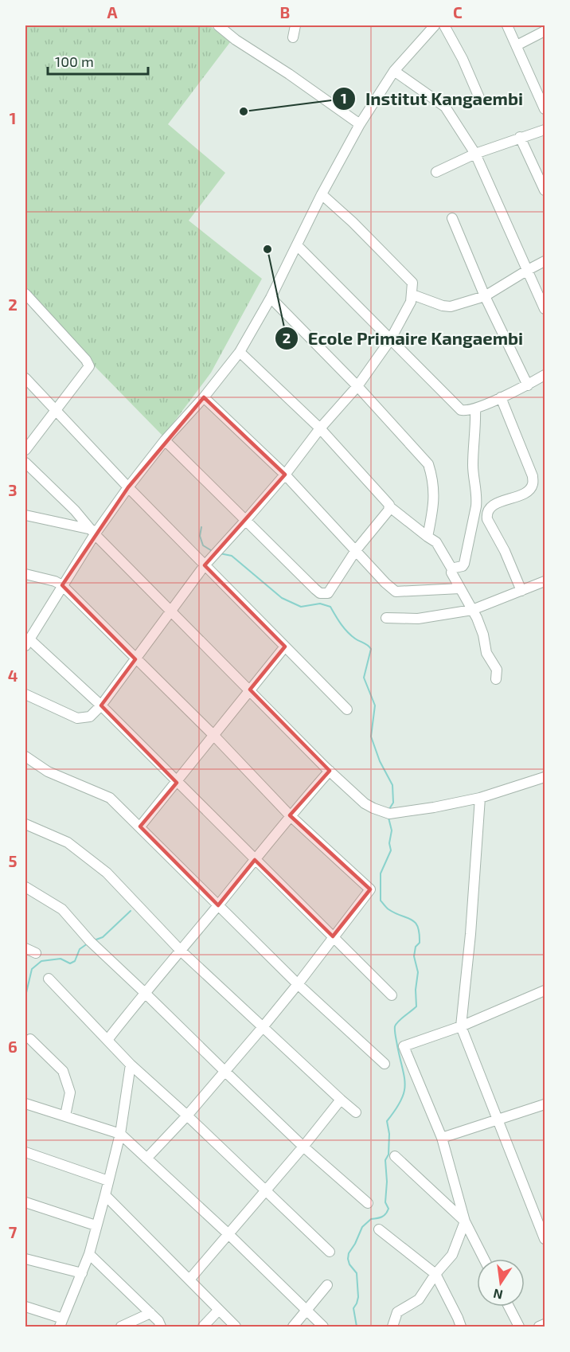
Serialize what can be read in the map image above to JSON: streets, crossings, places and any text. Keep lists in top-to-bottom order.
{
  "places": ["Institut Kangaembi", "Ecole Primaire Kangaembi"],
  "scale_bar": "100 m",
  "north": "bottom",
  "grid": {
    "columns": ["A", "B", "C"],
    "rows": [
      "1",
      "2",
      "3",
      "4",
      "5",
      "6",
      "7"
    ]
  }
}
